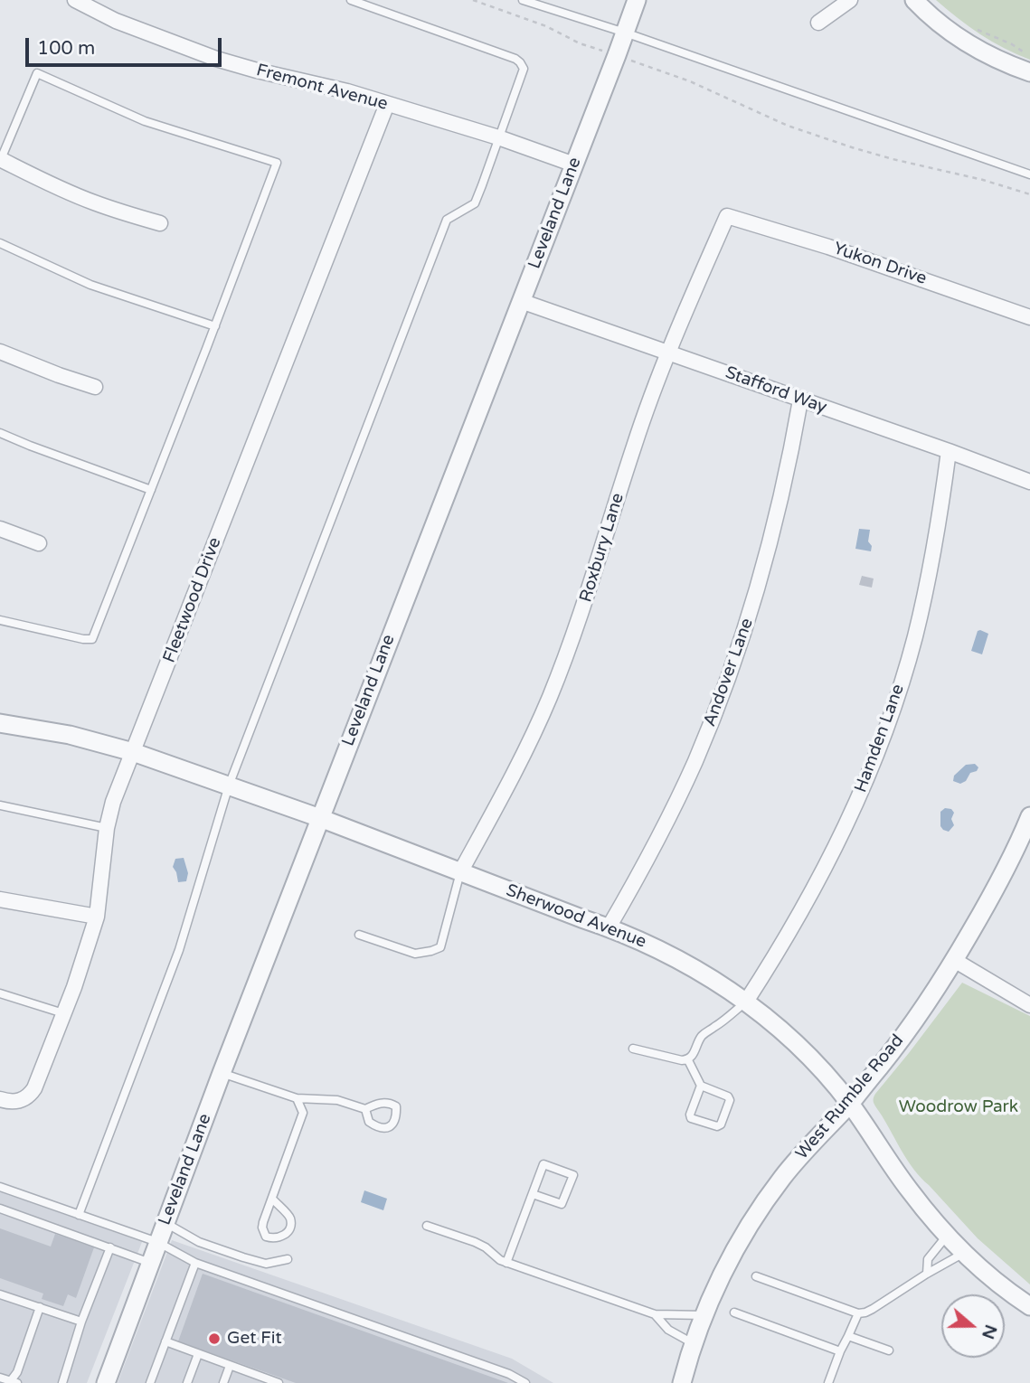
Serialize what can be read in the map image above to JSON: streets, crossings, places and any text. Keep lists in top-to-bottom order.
{
  "streets": {
    "street": [
      "Fremont Avenue",
      "Leveland Lane",
      "Yukon Drive",
      "Stafford Way",
      "Roxbury Lane",
      "Fleetwood Drive",
      "Andover Lane",
      "Hamden Lane",
      "Sherwood Avenue",
      "West Rumble Road"
    ]
  },
  "crossings": [
    ["Fremont Avenue", "Leveland Lane"],
    ["Fremont Avenue", "Fleetwood Drive"],
    ["Leveland Lane", "Stafford Way"],
    ["Leveland Lane", "Sherwood Avenue"],
    ["Yukon Drive", "Roxbury Lane"],
    ["Stafford Way", "Roxbury Lane"],
    ["Stafford Way", "Andover Lane"],
    ["Stafford Way", "Hamden Lane"],
    ["Roxbury Lane", "Sherwood Avenue"],
    ["Fleetwood Drive", "Sherwood Avenue"],
    ["Andover Lane", "Sherwood Avenue"],
    ["Hamden Lane", "Sherwood Avenue"],
    ["Sherwood Avenue", "West Rumble Road"]
  ],
  "parks": ["Woodrow Park"],
  "places": ["Get Fit"],
  "scale_bar": "100 m",
  "north": "right"
}
